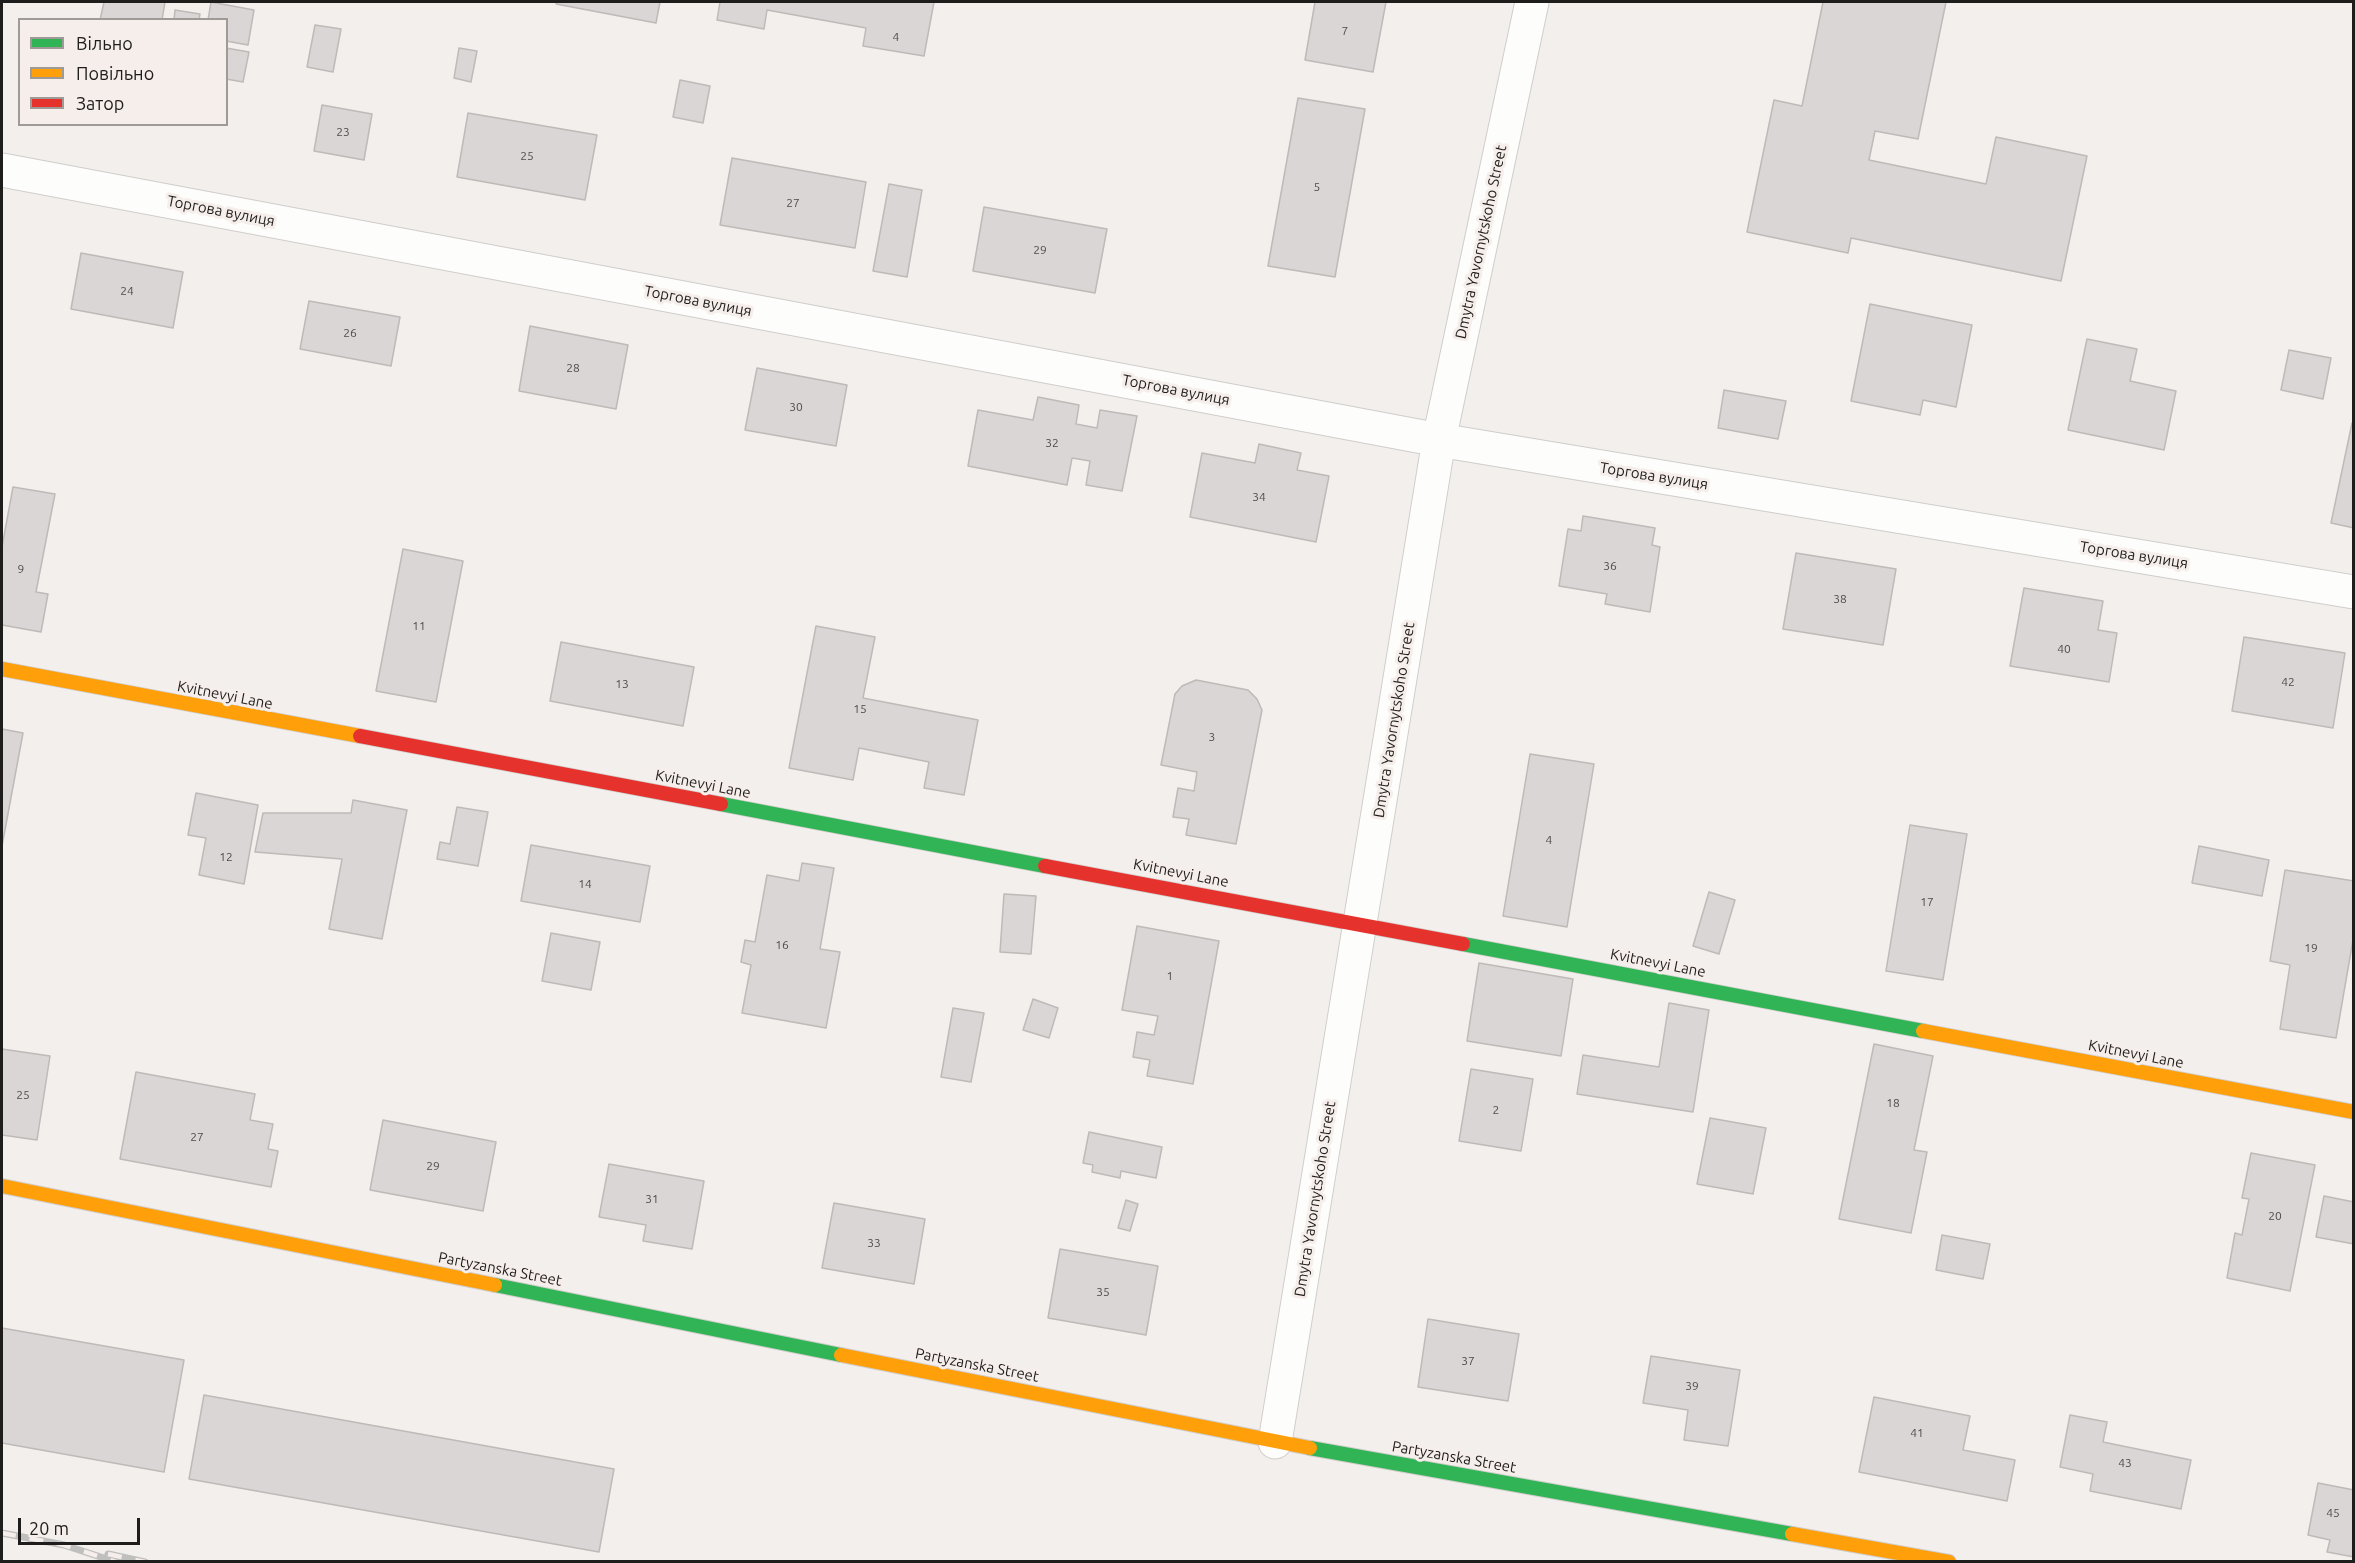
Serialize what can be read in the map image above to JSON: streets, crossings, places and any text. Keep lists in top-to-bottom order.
{
  "streets": {
    "street": [
      "Торгова вулиця",
      "Dmytra Yavornytskoho Street",
      "Kvitnevyi Lane",
      "Partyzanska Street"
    ]
  },
  "crossings": [
    ["Торгова вулиця", "Dmytra Yavornytskoho Street"],
    ["Dmytra Yavornytskoho Street", "Kvitnevyi Lane"],
    ["Dmytra Yavornytskoho Street", "Partyzanska Street"]
  ],
  "house_numbers": [
    "7",
    "4",
    "23",
    "25",
    "5",
    "27",
    "29",
    "24",
    "26",
    "28",
    "30",
    "32",
    "34",
    "36",
    "9",
    "38",
    "11",
    "40",
    "42",
    "13",
    "15",
    "3",
    "4",
    "12",
    "14",
    "17",
    "16",
    "19",
    "1",
    "25",
    "18",
    "2",
    "27",
    "29",
    "31",
    "20",
    "33",
    "35",
    "37",
    "39",
    "41",
    "43",
    "45"
  ],
  "legend": ["Вільно", "Повільно", "Затор"],
  "scale_bar": "20 m"
}
